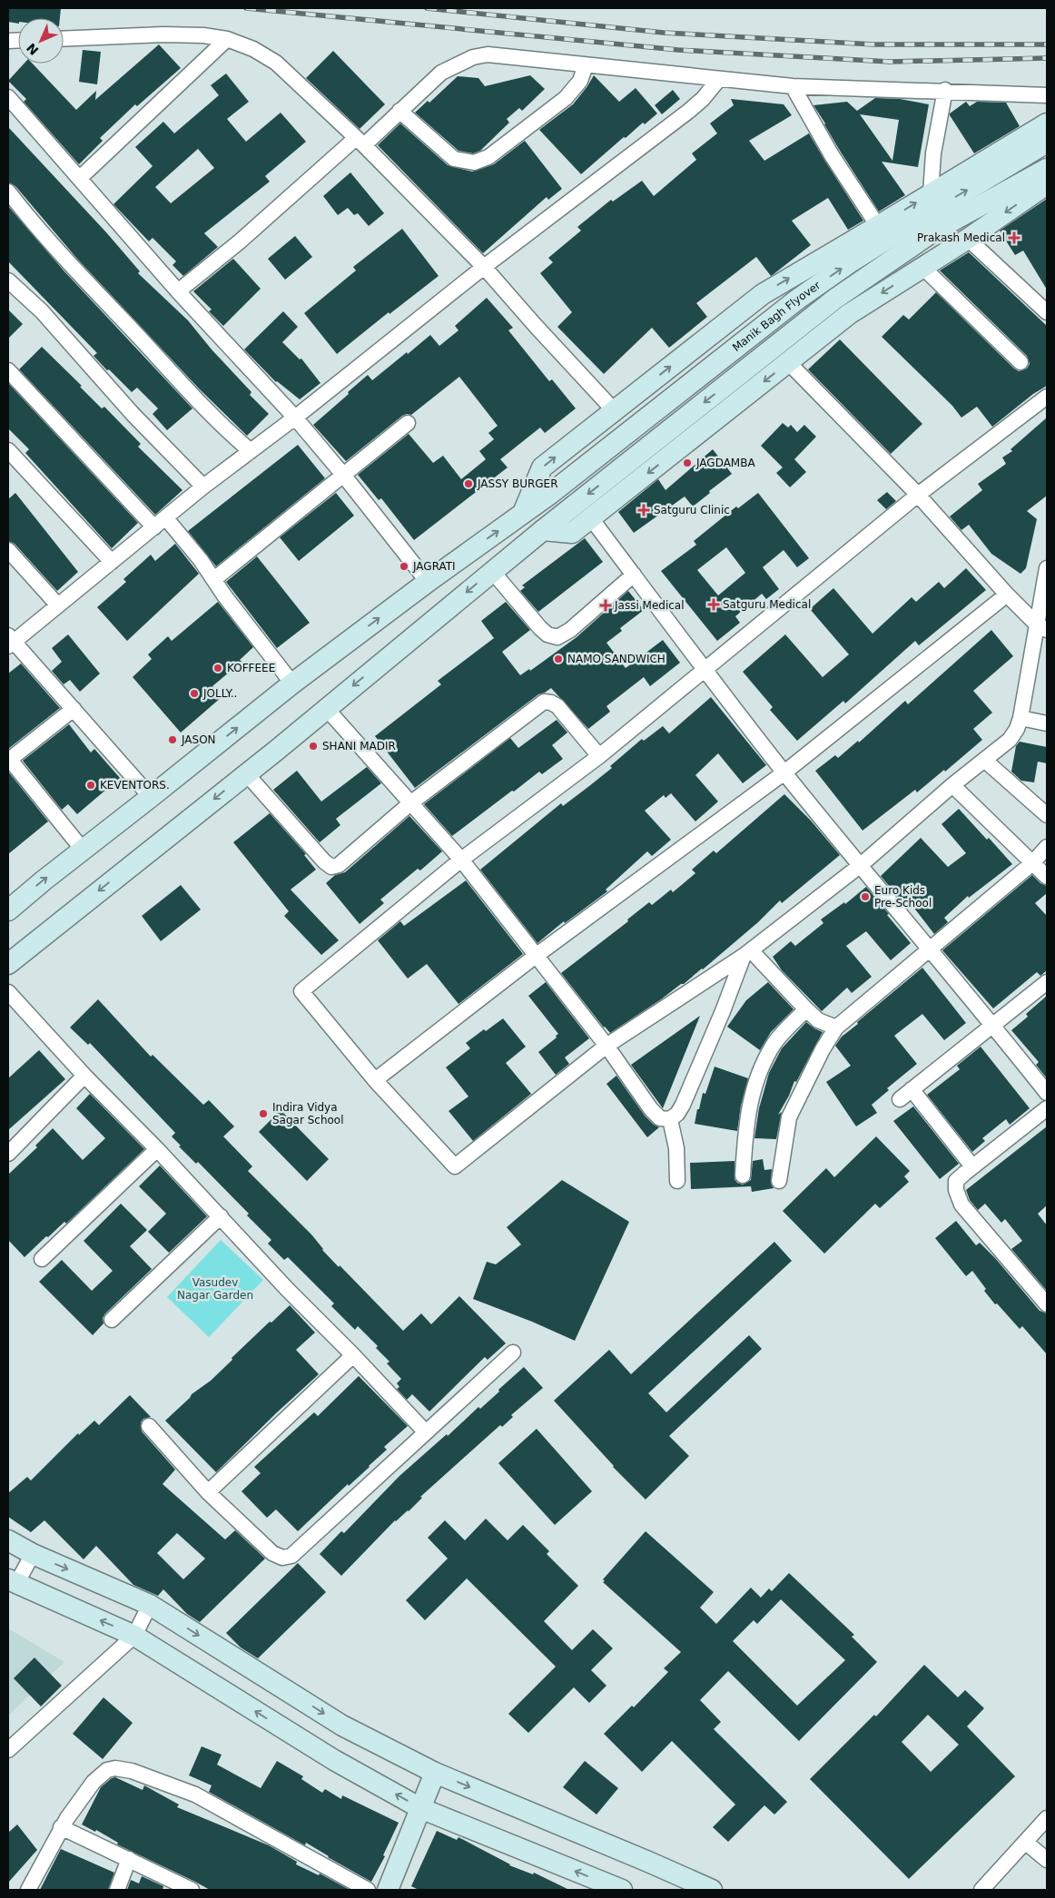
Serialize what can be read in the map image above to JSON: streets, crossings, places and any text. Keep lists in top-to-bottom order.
{
  "streets": {
    "main road": ["Manik Bagh Flyover"]
  },
  "parks": ["Vasudev Nagar Garden"],
  "places": {
    "health": [
      "Prakash Medical",
      "Satguru Clinic",
      "Satguru Medical",
      "Jassi Medical"
    ],
    "other": [
      "JAGDAMBA",
      "JASSY BURGER",
      "JAGRATI",
      "NAMO SANDWICH",
      "KOFFEEE",
      "JOLLY..",
      "JASON",
      "SHANI MADIR",
      "KEVENTORS.",
      "Euro Kids Pre-School",
      "Indira Vidya Sagar School"
    ]
  },
  "north": "bottom left"
}
